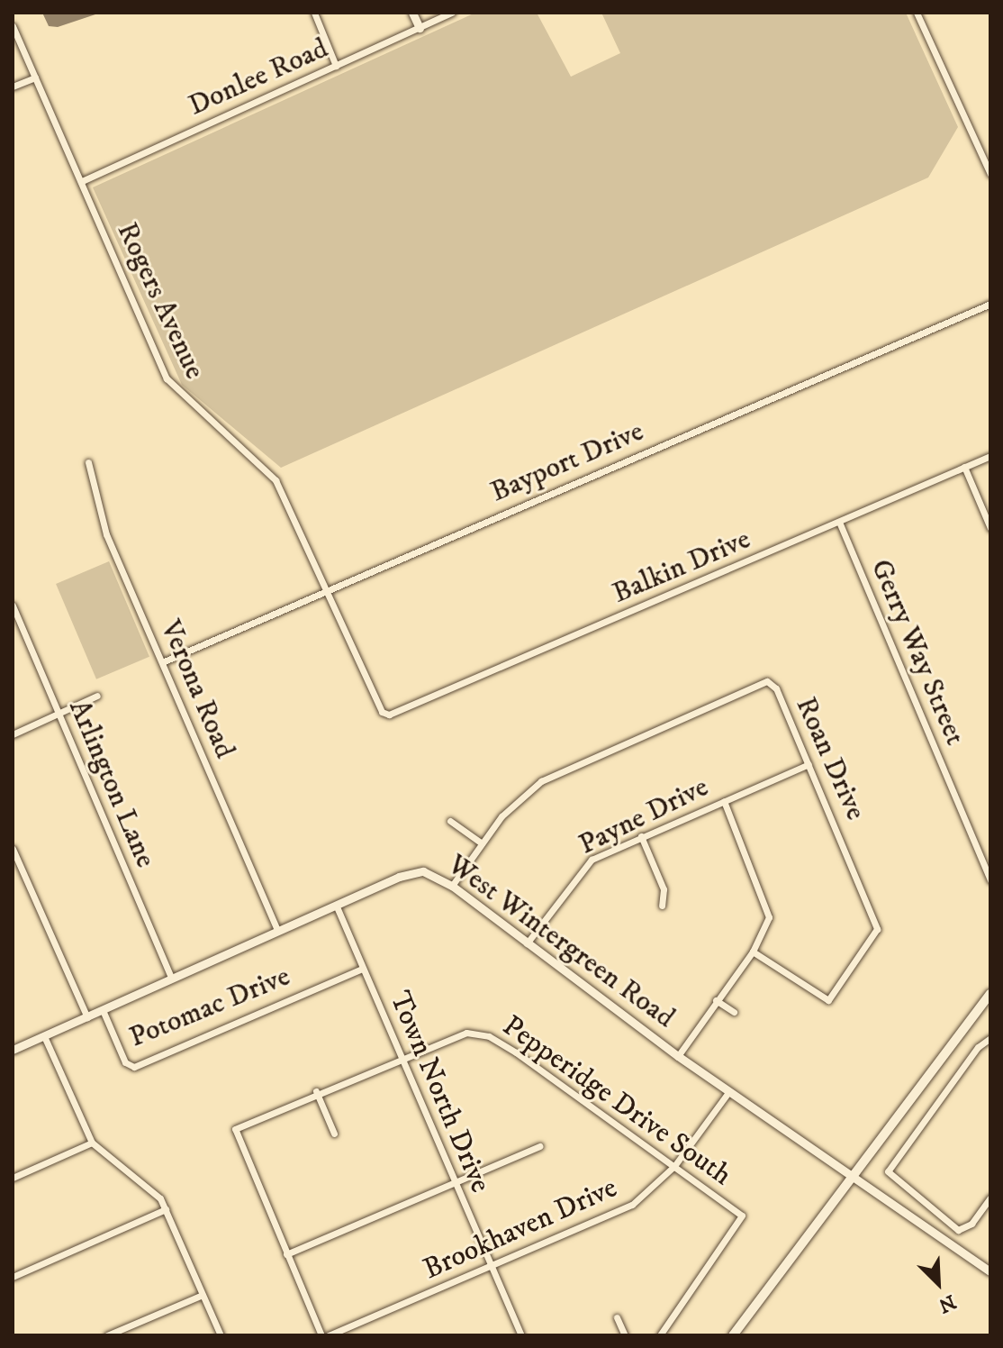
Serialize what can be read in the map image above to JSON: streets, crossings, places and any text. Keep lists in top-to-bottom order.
{
  "streets": {
    "street": [
      "Donlee Road",
      "Rogers Avenue",
      "Bayport Drive",
      "Balkin Drive",
      "Gerry Way Street",
      "Verona Road",
      "Roan Drive",
      "Arlington Lane",
      "Payne Drive",
      "West Wintergreen Road",
      "Potomac Drive",
      "Town North Drive",
      "Pepperidge Drive South",
      "Brookhaven Drive"
    ]
  },
  "crossings": [
    ["Donlee Road", "Rogers Avenue"],
    ["Rogers Avenue", "Bayport Drive"],
    ["Rogers Avenue", "Balkin Drive"],
    ["Bayport Drive", "Verona Road"],
    ["Balkin Drive", "Gerry Way Street"],
    ["Verona Road", "West Wintergreen Road"],
    ["Roan Drive", "Payne Drive"],
    ["Roan Drive", "West Wintergreen Road"],
    ["Arlington Lane", "West Wintergreen Road"],
    ["Payne Drive", "West Wintergreen Road"],
    ["West Wintergreen Road", "Potomac Drive"],
    ["West Wintergreen Road", "Town North Drive"],
    ["West Wintergreen Road", "Brookhaven Drive"],
    ["Potomac Drive", "Town North Drive"],
    ["Town North Drive", "Pepperidge Drive South"],
    ["Town North Drive", "Brookhaven Drive"],
    ["Pepperidge Drive South", "Brookhaven Drive"]
  ],
  "north": "bottom right"
}
